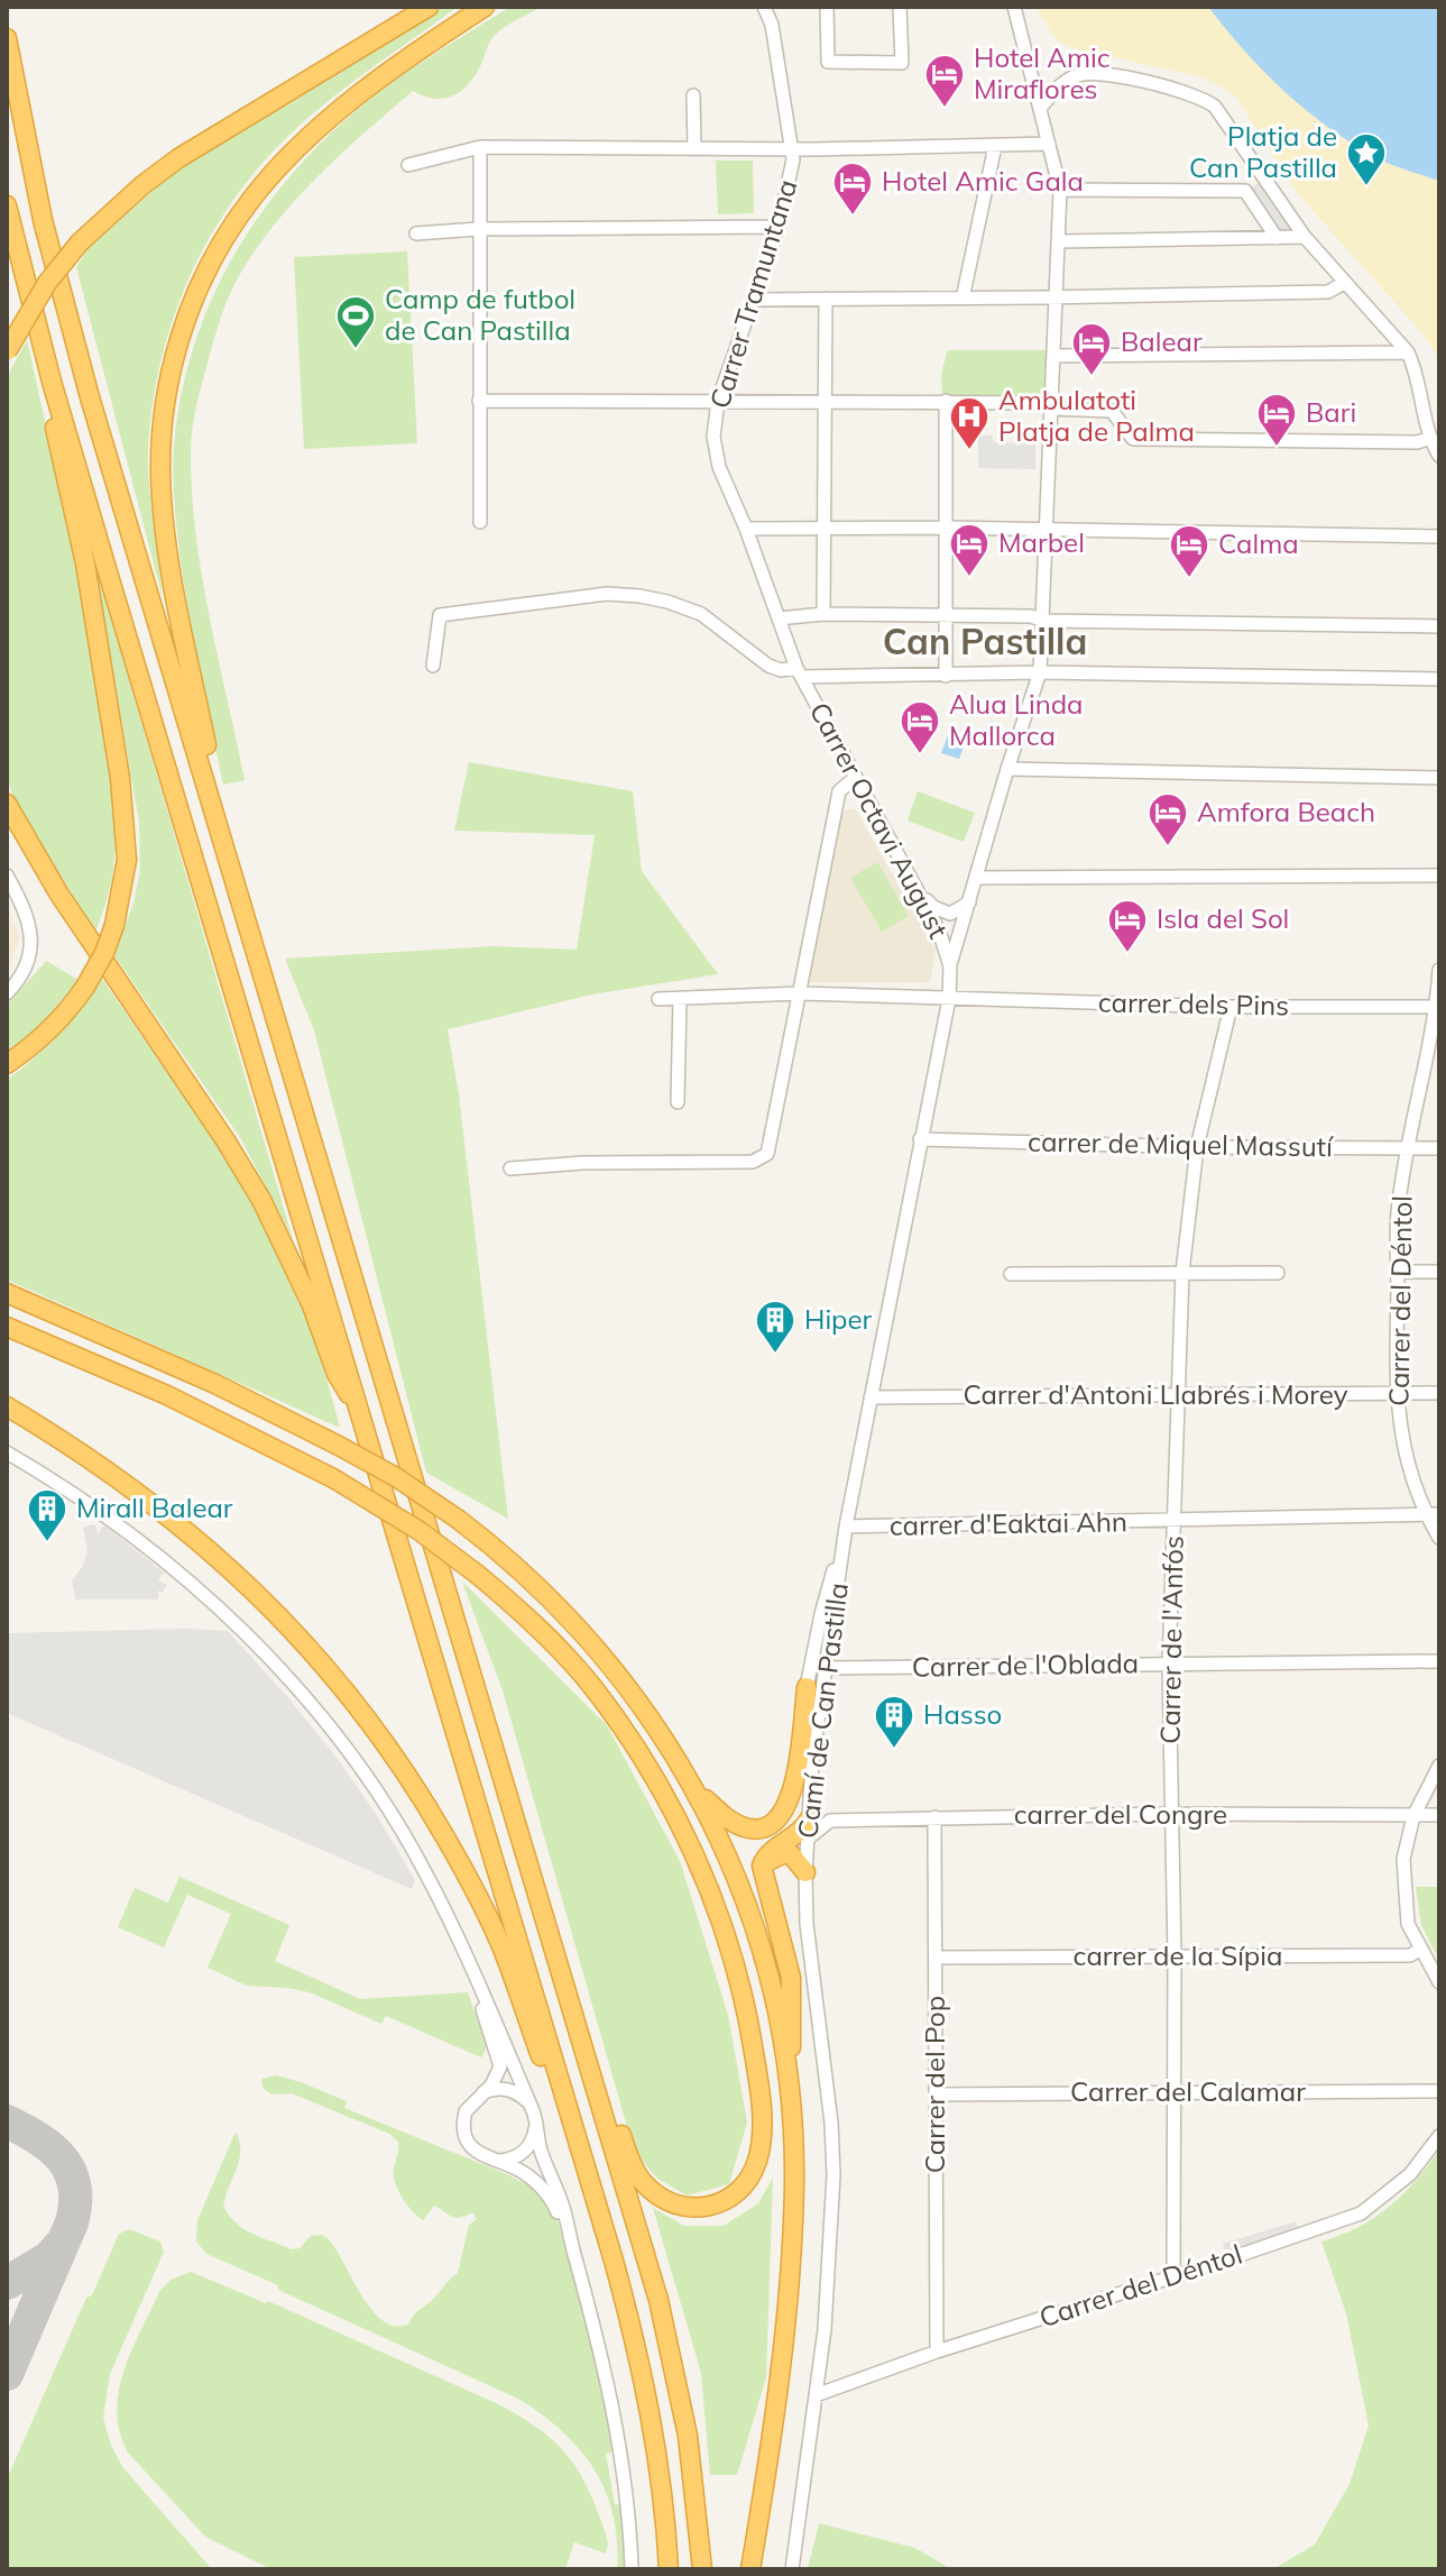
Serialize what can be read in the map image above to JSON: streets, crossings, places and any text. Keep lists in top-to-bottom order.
{
  "streets": {
    "street": [
      "Carrer Tramuntana",
      "Carrer Octavi August",
      "carrer dels Pins",
      "carrer de Miquel Massutí",
      "Carrer del Déntol",
      "Carrer d'Antoni Llabrés i Morey",
      "carrer d'Eaktai Ahn",
      "Carrer de l'Anfós",
      "Carrer de l'Oblada",
      "Camí de Can Pastilla",
      "carrer del Congre",
      "carrer de la Sípia",
      "Carrer del Pop",
      "Carrer del Calamar"
    ]
  },
  "crossings": [
    ["Carrer Tramuntana", "Carrer Octavi August"],
    ["Carrer Octavi August", "Camí de Can Pastilla"],
    ["carrer dels Pins", "Carrer del Déntol"],
    ["carrer dels Pins", "Carrer de l'Anfós"],
    ["carrer dels Pins", "Camí de Can Pastilla"],
    ["carrer de Miquel Massutí", "Carrer del Déntol"],
    ["carrer de Miquel Massutí", "Carrer de l'Anfós"],
    ["carrer de Miquel Massutí", "Camí de Can Pastilla"],
    ["Carrer del Déntol", "Carrer d'Antoni Llabrés i Morey"],
    ["Carrer del Déntol", "carrer d'Eaktai Ahn"],
    ["Carrer del Déntol", "Carrer de l'Anfós"],
    ["Carrer del Déntol", "Camí de Can Pastilla"],
    ["Carrer del Déntol", "Carrer del Pop"],
    ["Carrer d'Antoni Llabrés i Morey", "Carrer de l'Anfós"],
    ["Carrer d'Antoni Llabrés i Morey", "Camí de Can Pastilla"],
    ["carrer d'Eaktai Ahn", "Carrer de l'Anfós"],
    ["carrer d'Eaktai Ahn", "Camí de Can Pastilla"],
    ["Carrer de l'Anfós", "Carrer de l'Oblada"],
    ["Carrer de l'Anfós", "carrer del Congre"],
    ["Carrer de l'Anfós", "carrer de la Sípia"],
    ["Carrer de l'Anfós", "Carrer del Calamar"],
    ["Carrer de l'Oblada", "Camí de Can Pastilla"],
    ["carrer del Congre", "Carrer del Pop"],
    ["carrer de la Sípia", "Carrer del Pop"],
    ["Carrer del Pop", "Carrer del Calamar"]
  ],
  "districts": ["Can Pastilla"],
  "places": {
    "hotel": [
      "Hotel Amic Miraflores",
      "Hotel Amic Gala",
      "Balear",
      "Bari",
      "Marbel",
      "Calma",
      "Alua Linda Mallorca",
      "Amfora Beach",
      "Isla del Sol"
    ],
    "place": ["Platja de Can Pastilla"],
    "sports": ["Camp de futbol de Can Pastilla"],
    "hospital": ["Ambulatoti Platja de Palma"],
    "building": ["Hiper", "Mirall Balear", "Hasso"]
  }
}
